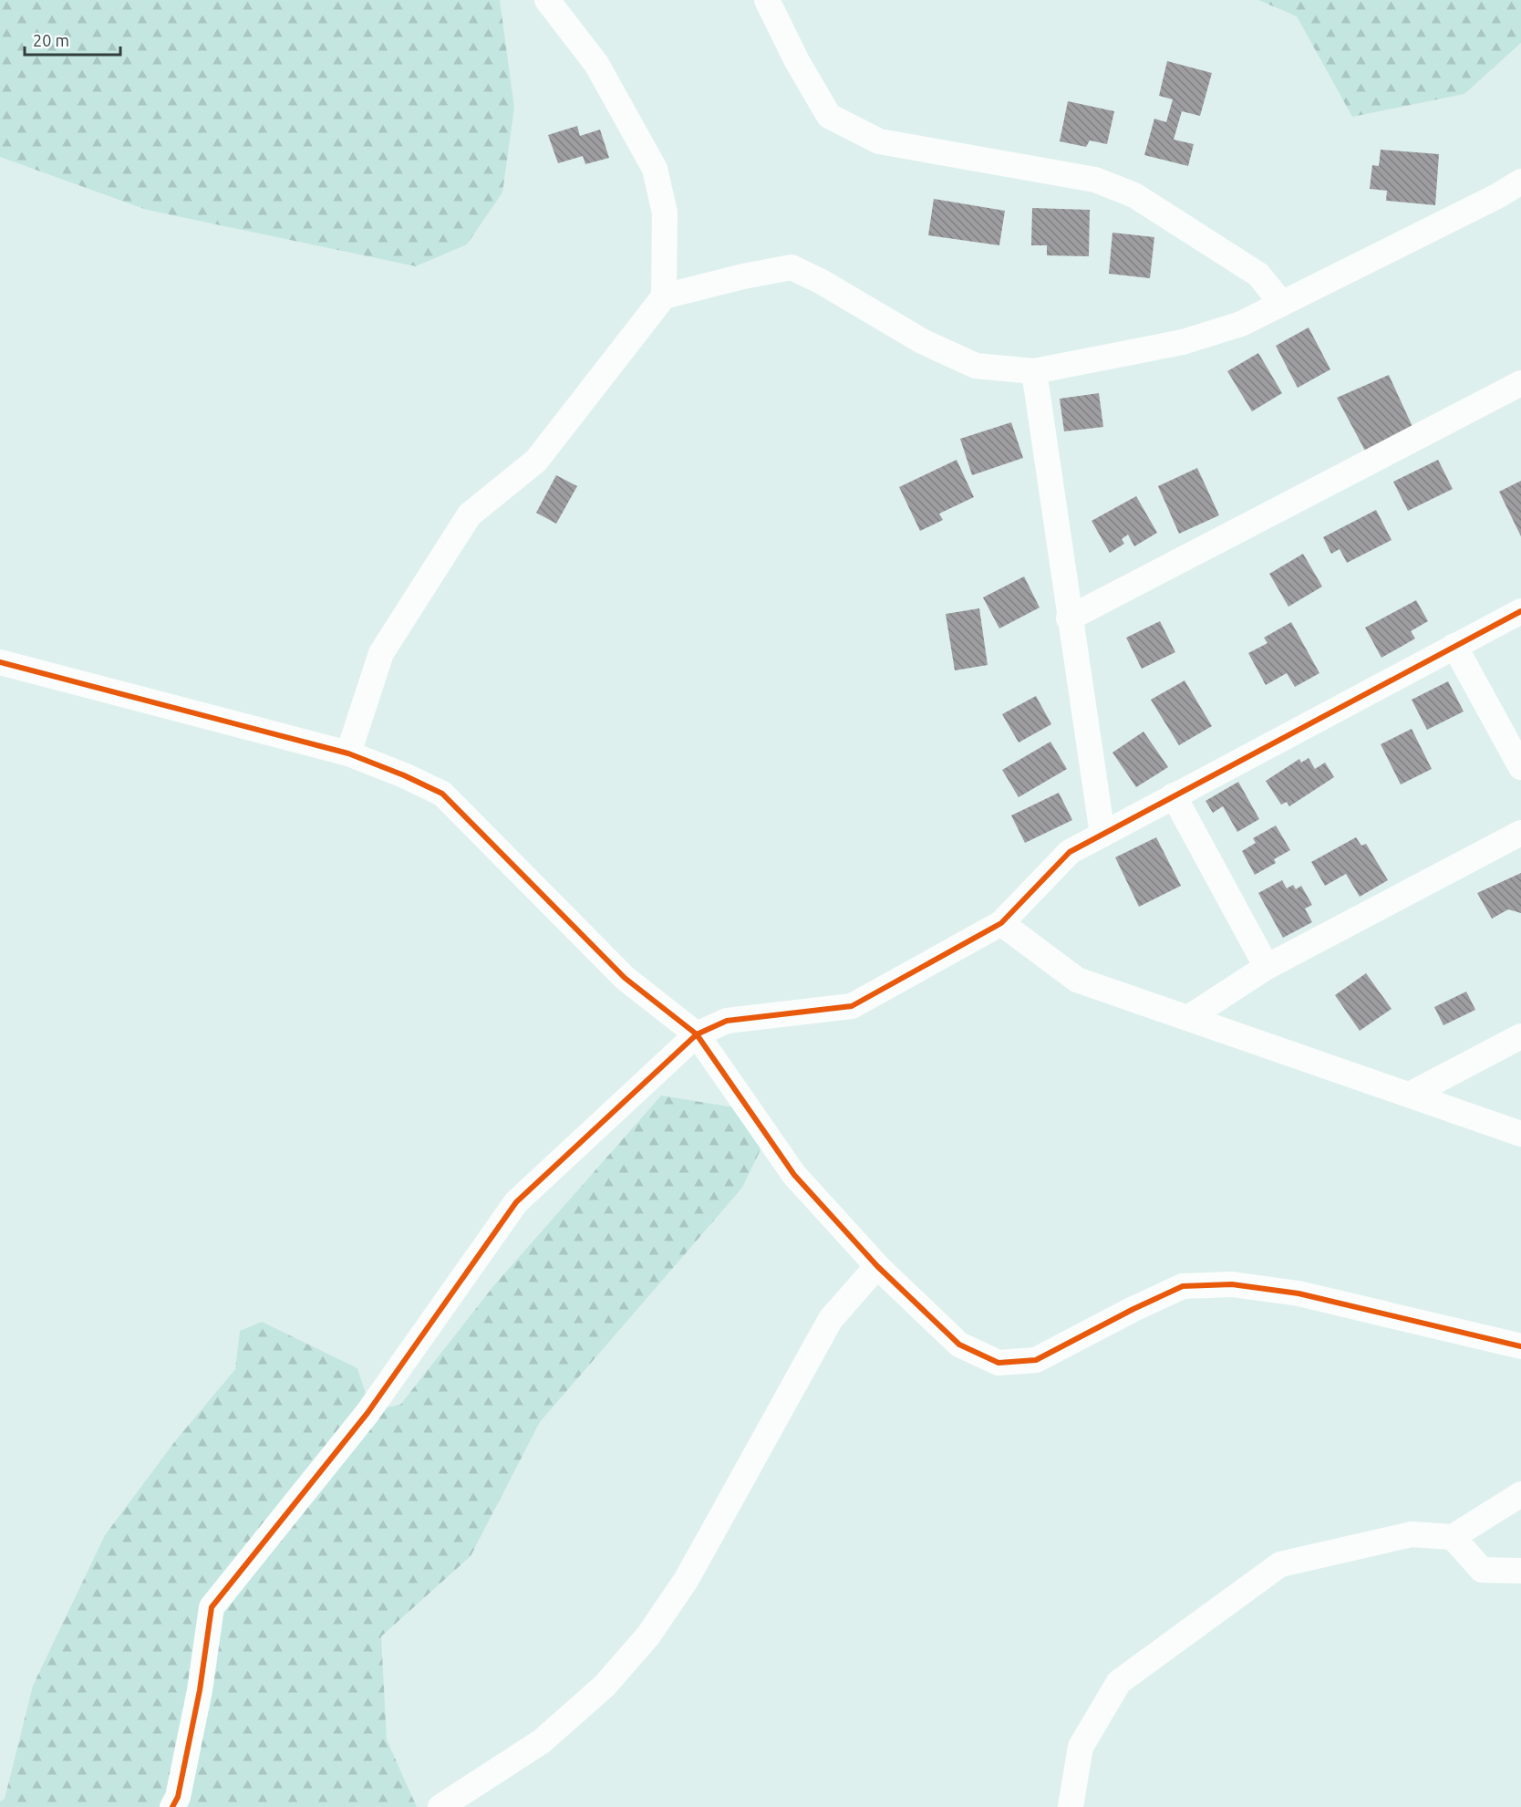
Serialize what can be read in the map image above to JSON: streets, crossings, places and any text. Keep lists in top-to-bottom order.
{
  "scale_bar": "20 m"
}
